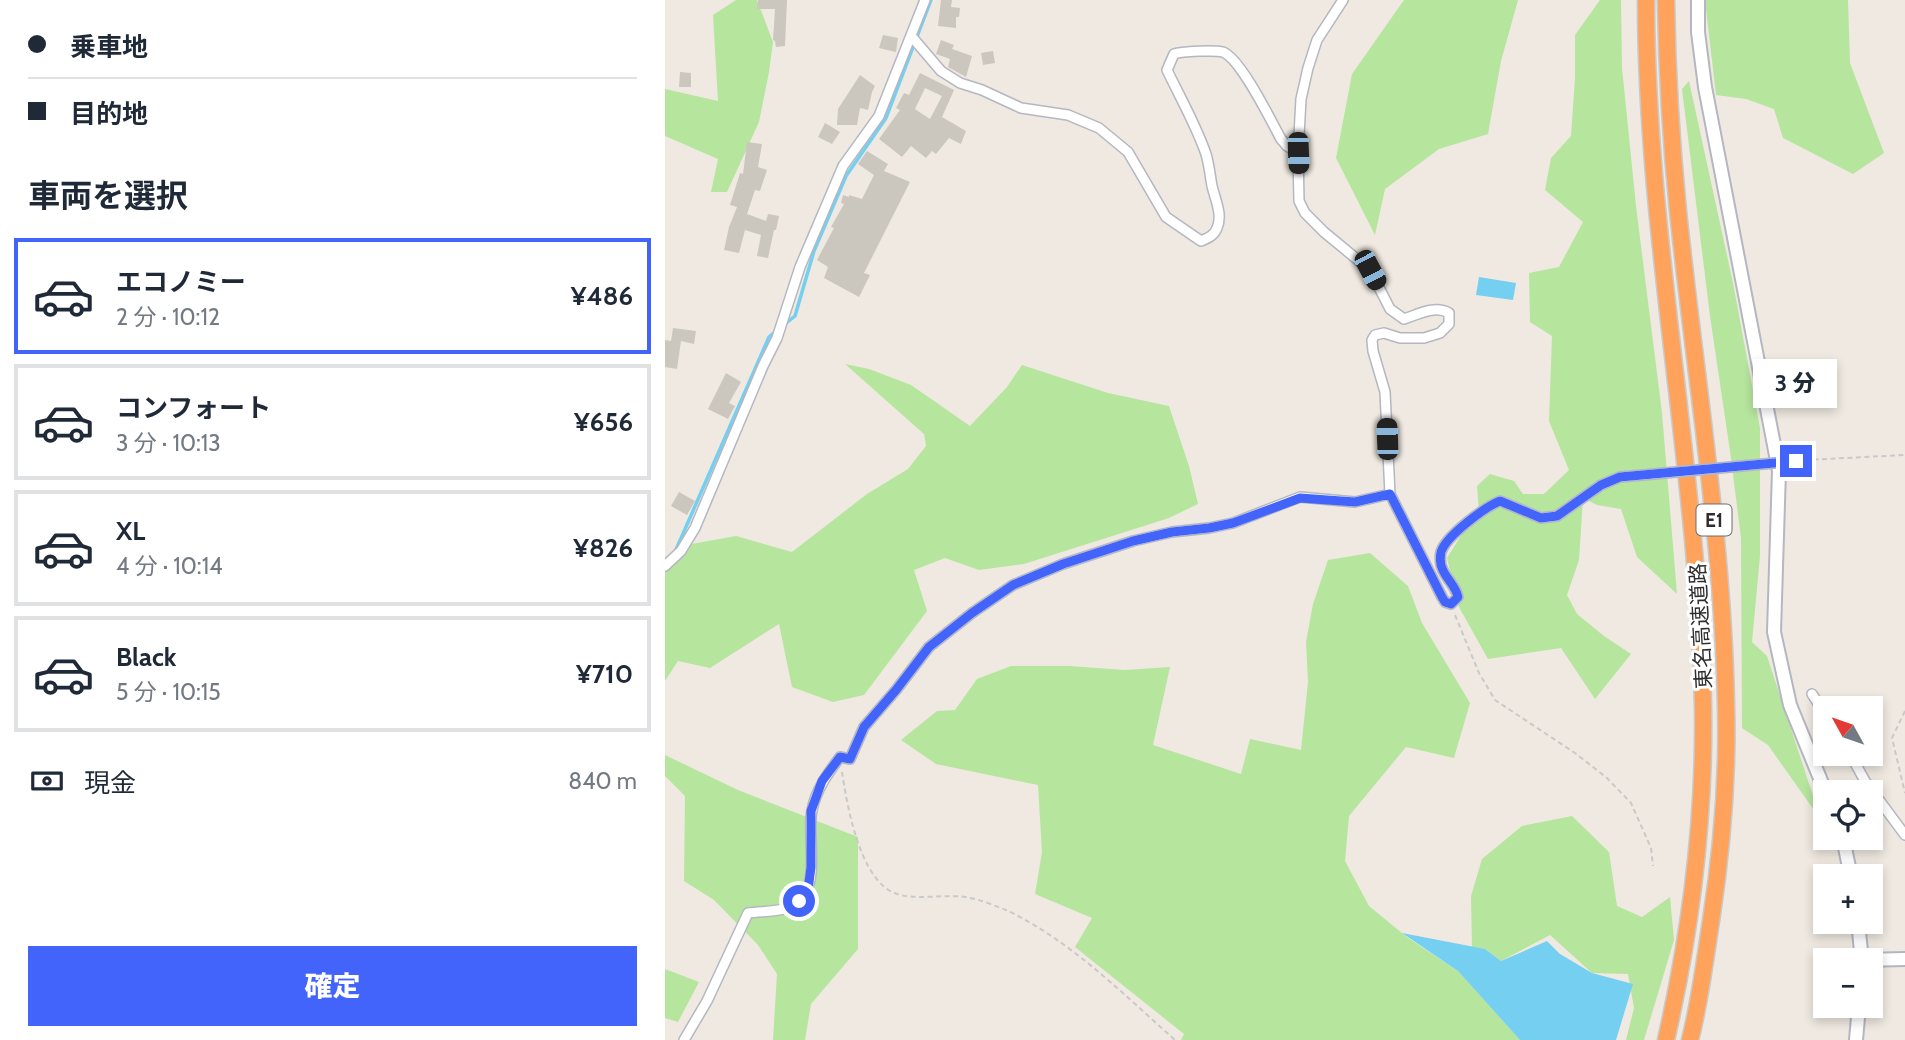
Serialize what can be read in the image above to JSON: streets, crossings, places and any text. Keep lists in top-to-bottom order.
{
  "streets": {
    "highway": ["E1", "東名高速道路"]
  },
  "north": "top left",
  "page": {
    "banner": ["乗車地", "目的地"],
    "heading": "車両を選択",
    "list": [
      {
        "name": "エコノミー",
        "note": "2 分 · 10:12",
        "value": "¥486"
      },
      {
        "name": "コンフォート",
        "note": "3 分 · 10:13",
        "value": "¥656"
      },
      {
        "name": "XL",
        "note": "4 分 · 10:14",
        "value": "¥826"
      },
      {
        "name": "Black",
        "note": "5 分 · 10:15",
        "value": "¥710"
      }
    ],
    "bubble": "3 分",
    "map_buttons": ["+", "−"],
    "pay": ["現金", "840 m"],
    "buttons": "確定"
  }
}
